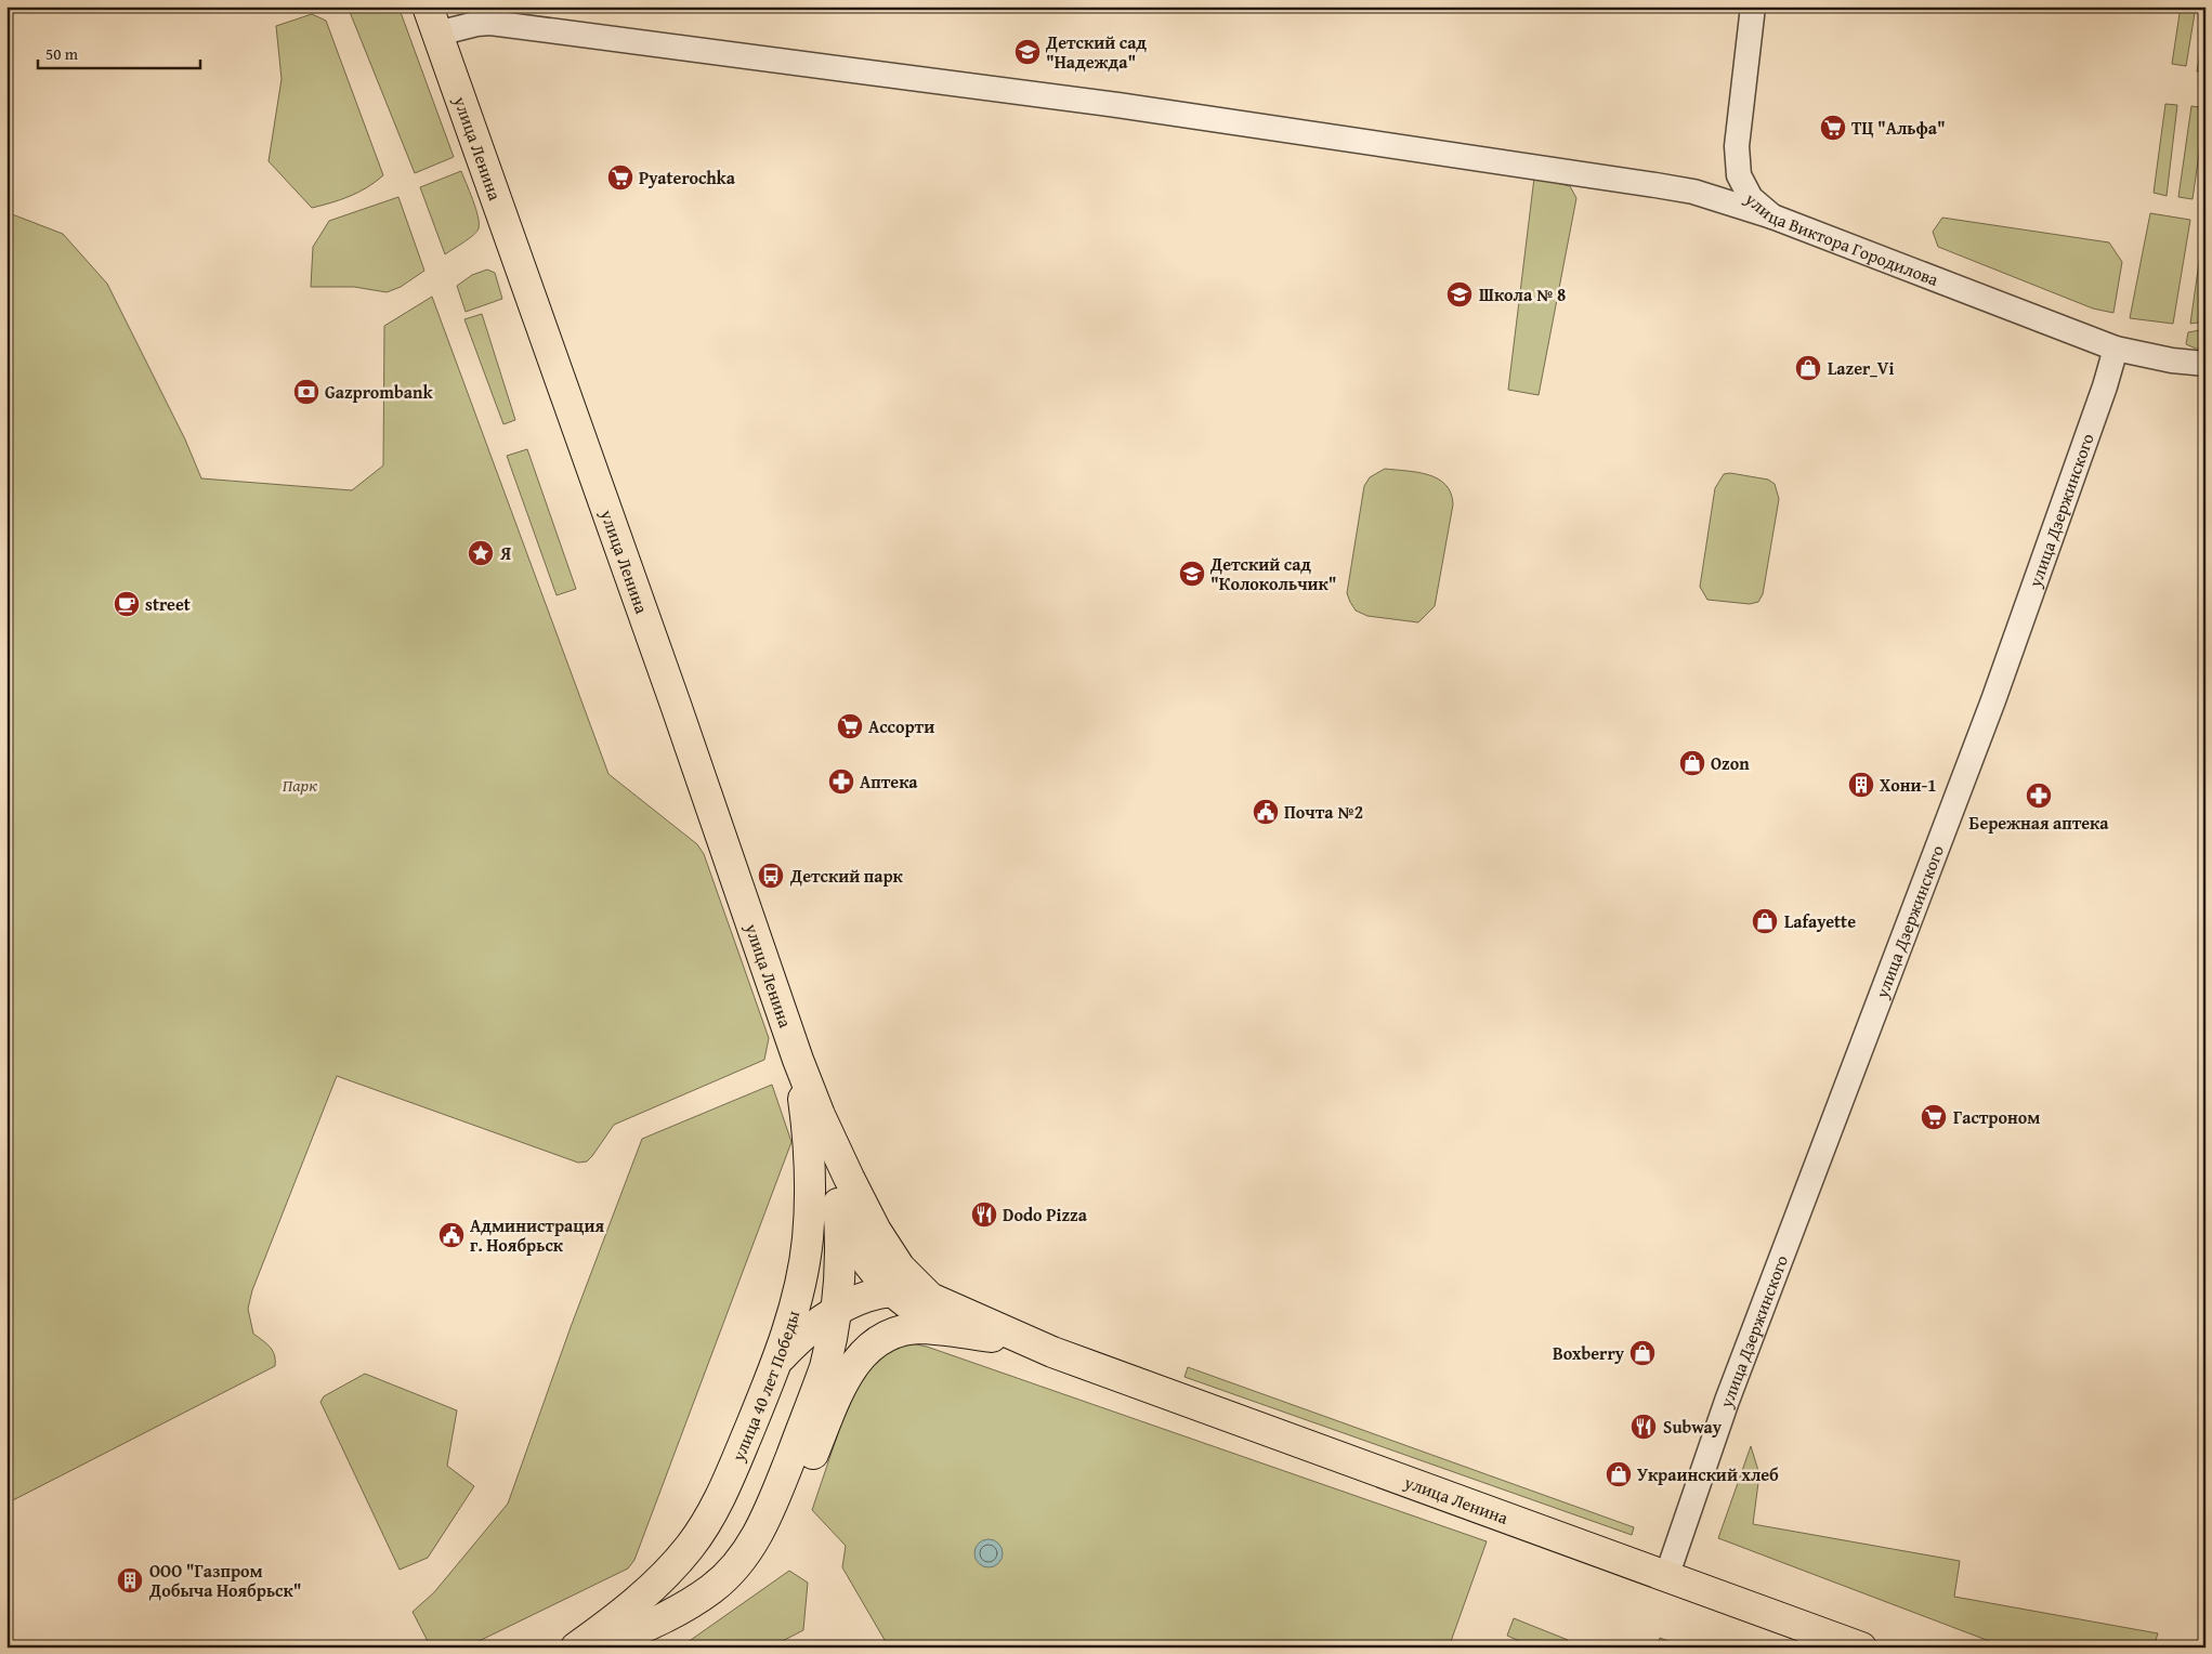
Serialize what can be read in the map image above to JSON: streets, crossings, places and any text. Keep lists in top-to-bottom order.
{
  "streets": {
    "main road": ["улица Ленина", "улица 40 лет Победы"],
    "street": ["улица Виктора Городилова", "улица Дзержинского"]
  },
  "crossings": [
    ["улица Ленина", "улица Дзержинского"],
    ["улица Ленина", "улица 40 лет Победы"],
    ["улица Виктора Городилова", "улица Дзержинского"]
  ],
  "parks": ["Парк"],
  "places": {
    "school or university": ["Детский сад \"Надежда\"", "Школа № 8", "Детский сад \"Колокольчик\""],
    "supermarket": [
      "ТЦ \"Альфа\"",
      "Pyaterochka",
      "Ассорти",
      "Гастроном"
    ],
    "shop": [
      "Lazer_Vi",
      "Ozon",
      "Lafayette",
      "Boxberry",
      "Украинский хлеб"
    ],
    "bank": ["Gazprombank"],
    "place": ["Я"],
    "cafe": ["street"],
    "pharmacy": ["Аптека", "Бережная аптека"],
    "building": ["Хони-1", "ООО \"Газпром Добыча Ноябрьск\""],
    "public building": ["Почта №2", "Администрация г. Ноябрьск"],
    "bus stop": ["Детский парк"],
    "restaurant": ["Dodo Pizza", "Subway"]
  },
  "scale_bar": "50 m"
}
